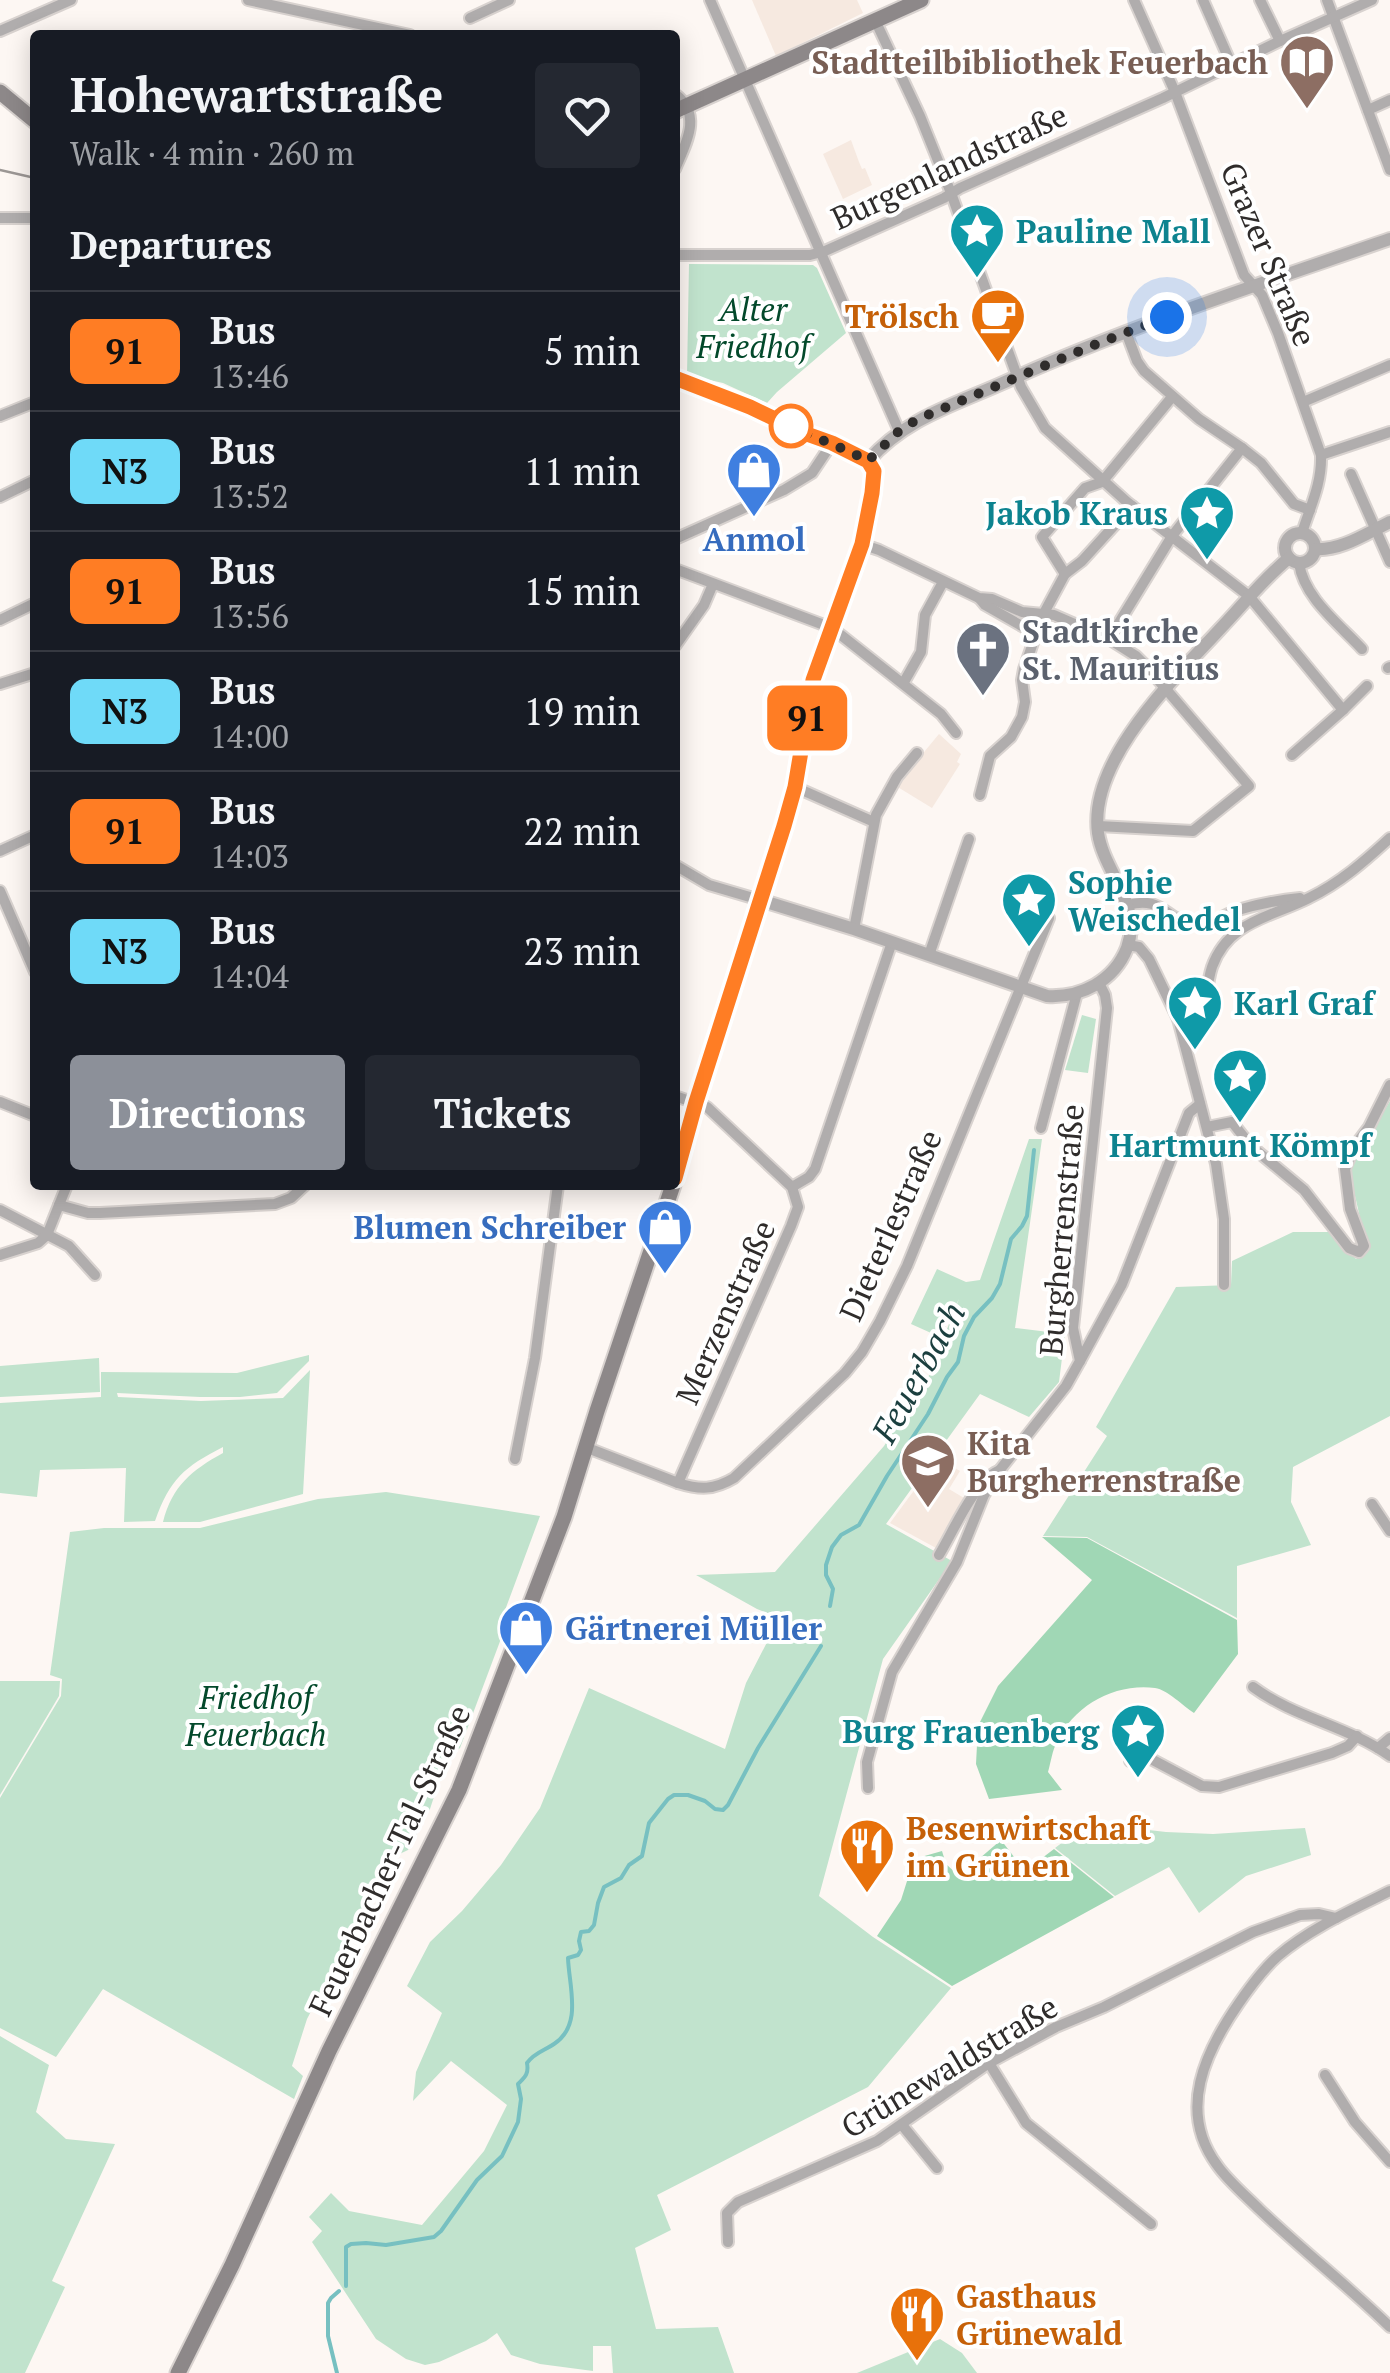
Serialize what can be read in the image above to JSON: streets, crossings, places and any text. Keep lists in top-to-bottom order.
{
  "streets": {
    "main road": ["Feuerbacher-Tal-Straße"],
    "street": [
      "Burgenlandstraße",
      "Grazer Straße",
      "Dieterlestraße",
      "Burgherrenstraße",
      "Merzenstraße",
      "Grünewaldstraße"
    ]
  },
  "crossings": [
    ["Burgenlandstraße", "Grazer Straße"],
    ["Dieterlestraße", "Merzenstraße"],
    ["Dieterlestraße", "Feuerbacher-Tal-Straße"]
  ],
  "water": ["Feuerbach"],
  "parks": ["Alter Friedhof", "Friedhof Feuerbach"],
  "places": {
    "library": ["Stadtteilbibliothek Feuerbach"],
    "place": [
      "Pauline Mall",
      "Jakob Kraus",
      "Sophie Weischedel",
      "Karl Graf",
      "Hartmunt Kömpf",
      "Burg Frauenberg"
    ],
    "cafe": ["Trölsch"],
    "shop": ["Anmol", "Blumen Schreiber", "Gärtnerei Müller"],
    "church": ["Stadtkirche St. Mauritius"],
    "school or university": ["Kita Burgherrenstraße"],
    "restaurant": ["Besenwirtschaft im Grünen", "Gasthaus Grünewald"]
  },
  "lines": ["bus line 91"],
  "page": {
    "on_map": "91",
    "heading": [
      ["Hohewartstraße", "Walk · 4 min · 260 m"],
      "Departures"
    ],
    "list": [
      {
        "mark": "91",
        "name": "Bus",
        "note": "13:46",
        "value": "5 min"
      },
      {
        "mark": "N3",
        "name": "Bus",
        "note": "13:52",
        "value": "11 min"
      },
      {
        "mark": "91",
        "name": "Bus",
        "note": "13:56",
        "value": "15 min"
      },
      {
        "mark": "N3",
        "name": "Bus",
        "note": "14:00",
        "value": "19 min"
      },
      {
        "mark": "91",
        "name": "Bus",
        "note": "14:03",
        "value": "22 min"
      },
      {
        "mark": "N3",
        "name": "Bus",
        "note": "14:04",
        "value": "23 min"
      }
    ],
    "buttons": ["Directions", "Tickets"]
  }
}
